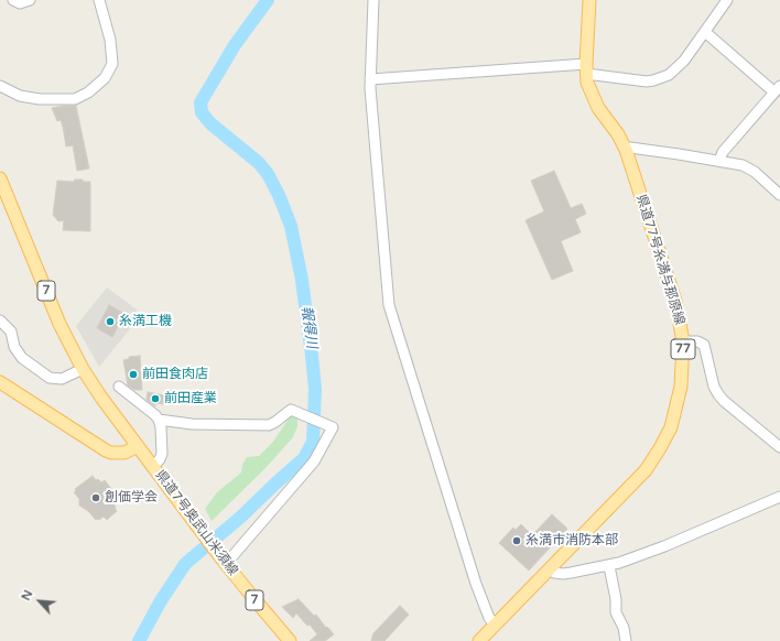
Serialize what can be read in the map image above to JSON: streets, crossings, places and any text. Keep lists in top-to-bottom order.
{
  "streets": {
    "main road": [
      "県道77号糸満与那原線",
      "7",
      "77",
      "県道7号奥武山米須線"
    ]
  },
  "water": ["報得川"],
  "places": [
    "糸満工機",
    "前田食肉店",
    "前田産業",
    "創価学会",
    "糸満市消防本部"
  ],
  "north": "top left"
}
